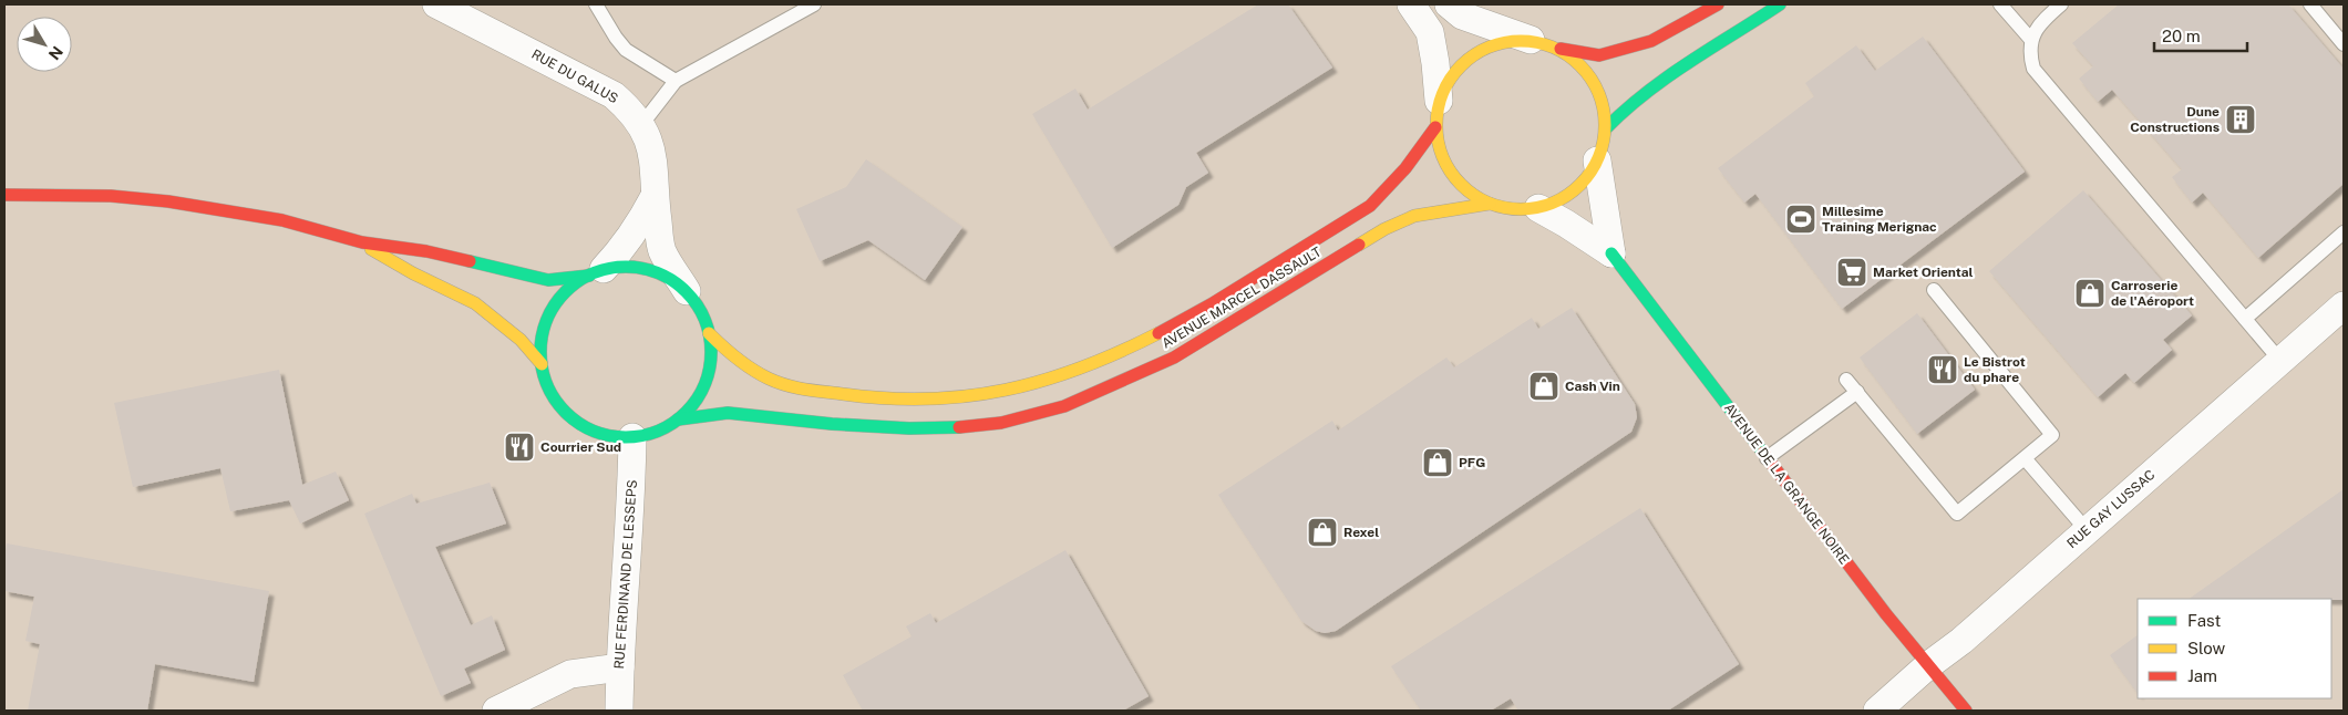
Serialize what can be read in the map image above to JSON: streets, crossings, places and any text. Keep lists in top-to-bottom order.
{
  "streets": {
    "main road": ["AVENUE MARCEL DASSAULT", "AVENUE DE LA GRANGE NOIRE"],
    "street": ["RUE DU GALUS", "RUE GAY LUSSAC", "RUE FERDINAND DE LESSEPS"]
  },
  "crossings": [
    ["RUE DU GALUS", "AVENUE MARCEL DASSAULT"],
    ["RUE DU GALUS", "RUE FERDINAND DE LESSEPS"],
    ["AVENUE MARCEL DASSAULT", "AVENUE DE LA GRANGE NOIRE"],
    ["AVENUE MARCEL DASSAULT", "RUE FERDINAND DE LESSEPS"],
    ["AVENUE DE LA GRANGE NOIRE", "RUE GAY LUSSAC"]
  ],
  "places": {
    "building": ["Dune Constructions"],
    "sports": ["Millesime Training Merignac"],
    "supermarket": ["Market Oriental"],
    "shop": [
      "Carroserie de l'Aéroport",
      "Cash Vin",
      "PFG",
      "Rexel"
    ],
    "restaurant": ["Le Bistrot du phare", "Courrier Sud"]
  },
  "legend": ["Fast", "Slow", "Jam"],
  "scale_bar": "20 m",
  "north": "bottom right"
}
